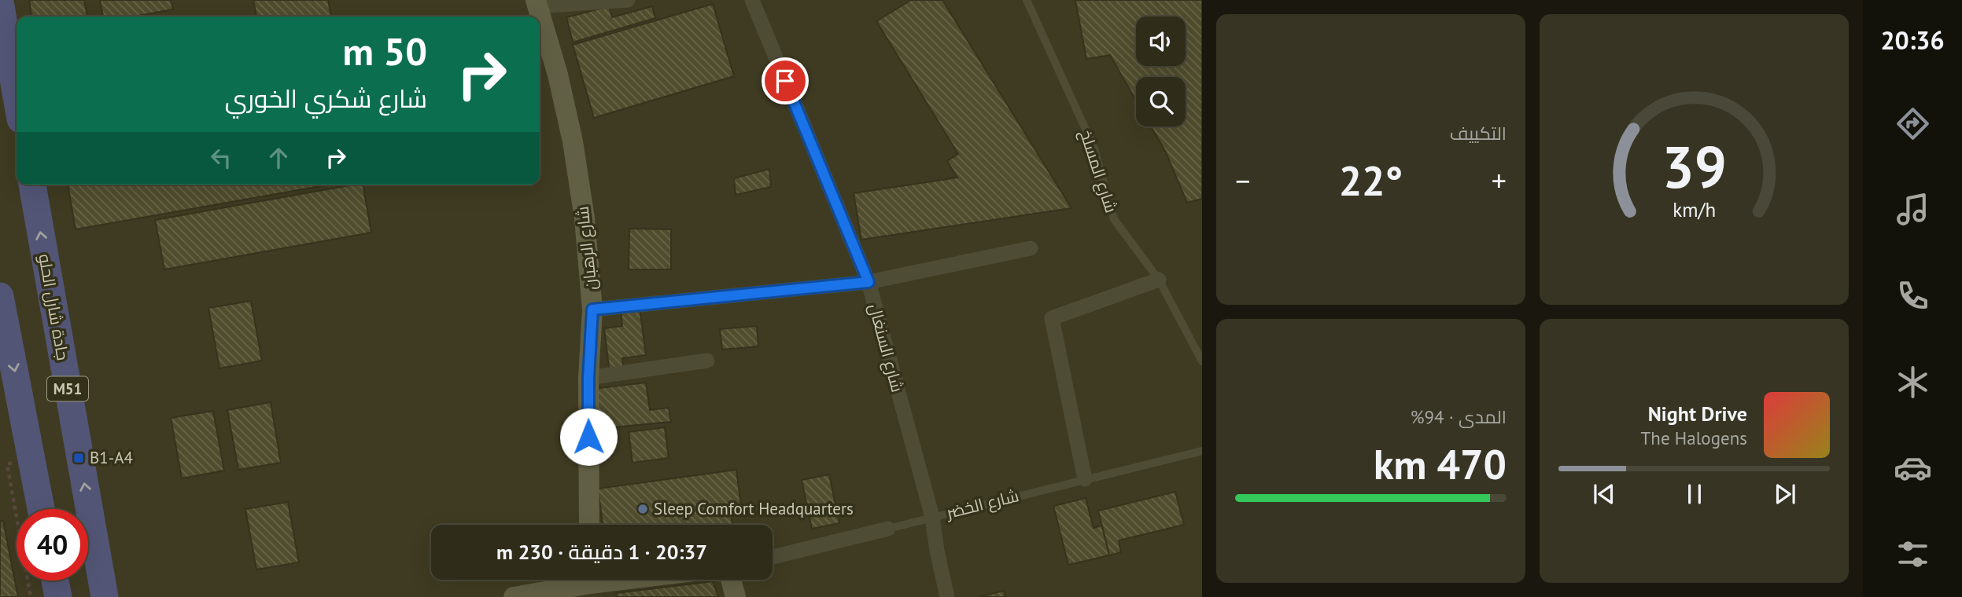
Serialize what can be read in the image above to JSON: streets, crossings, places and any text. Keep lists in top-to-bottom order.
{
  "streets": {
    "highway": ["جادة شارل الحلو", "M51"],
    "street": ["شارع الرهبان", "شارع السنغال", "شارع الخضر"],
    "lane": ["شارع المسلخ"]
  },
  "crossings": [
    ["شارع السنغال", "شارع الخضر"]
  ],
  "places": {
    "transit": ["B1-A4"],
    "other": ["Sleep Comfort Headquarters"]
  },
  "page": {
    "tabs": "20:36",
    "tile": [
      "التكييف",
      ["المدى · 94%", "470 km"]
    ],
    "turn": ["50 m", "شارع شكري الخوري"],
    "heat": ["−", "22°", "+"],
    "song": ["Night Drive", "The Halogens"],
    "limit": "40",
    "trip": "20:37 · 1 دقيقة · 230 m",
    "gauge": ["39", "km/h"]
  }
}
